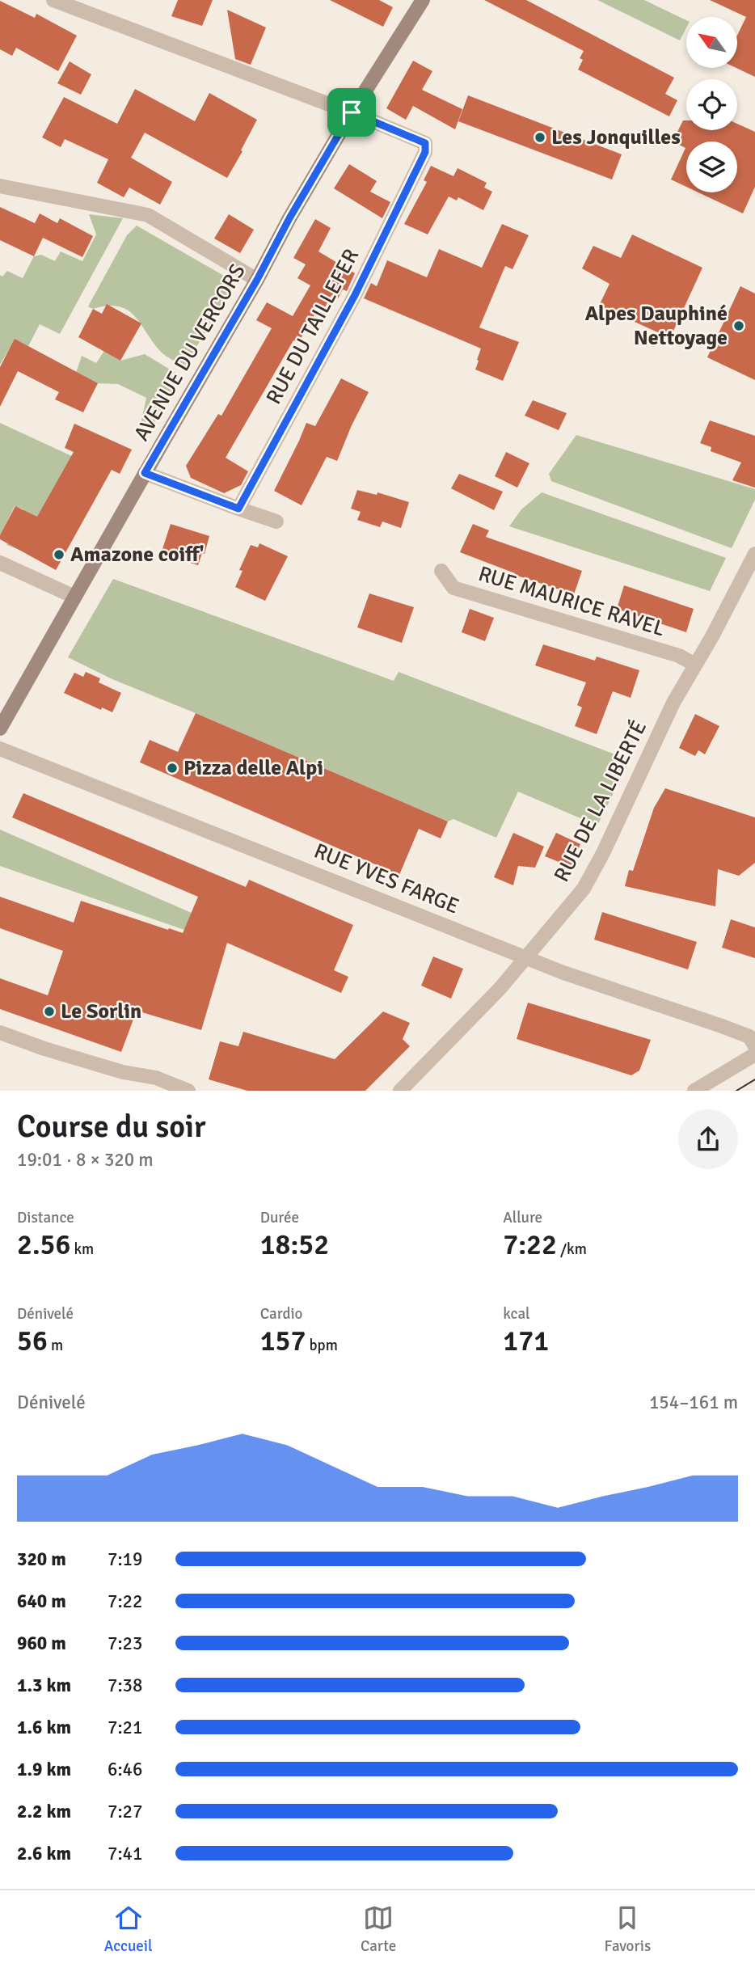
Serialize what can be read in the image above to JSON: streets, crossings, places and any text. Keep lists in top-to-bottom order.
{
  "streets": {
    "street": [
      "RUE DU TAILLEFER",
      "AVENUE DU VERCORS",
      "RUE MAURICE RAVEL",
      "RUE DE LA LIBERTÉ",
      "RUE YVES FARGE"
    ]
  },
  "crossings": [
    ["RUE DU TAILLEFER", "AVENUE DU VERCORS"],
    ["RUE MAURICE RAVEL", "RUE DE LA LIBERTÉ"],
    ["RUE DE LA LIBERTÉ", "RUE YVES FARGE"]
  ],
  "places": [
    "Les Jonquilles",
    "Alpes Dauphiné Nettoyage",
    "Amazone coiff'",
    "Pizza delle Alpi",
    "Le Sorlin"
  ],
  "north": "top left",
  "page": {
    "heading": ["Course du soir", "19:01 · 8 × 320 m"],
    "stats": [
      ["Distance", "2.56 km"],
      ["Durée", "18:52"],
      ["Allure", "7:22 /km"],
      ["Dénivelé", "56 m"],
      ["Cardio", "157 bpm"],
      ["kcal", "171"]
    ],
    "chart": ["Dénivelé", "154–161 m"],
    "list": [
      {
        "name": "320 m",
        "note": "7:19"
      },
      {
        "name": "640 m",
        "note": "7:22"
      },
      {
        "name": "960 m",
        "note": "7:23"
      },
      {
        "name": "1.3 km",
        "note": "7:38"
      },
      {
        "name": "1.6 km",
        "note": "7:21"
      },
      {
        "name": "1.9 km",
        "note": "6:46"
      },
      {
        "name": "2.2 km",
        "note": "7:27"
      },
      {
        "name": "2.6 km",
        "note": "7:41"
      }
    ],
    "tabs": ["Accueil", "Carte", "Favoris"]
  }
}
